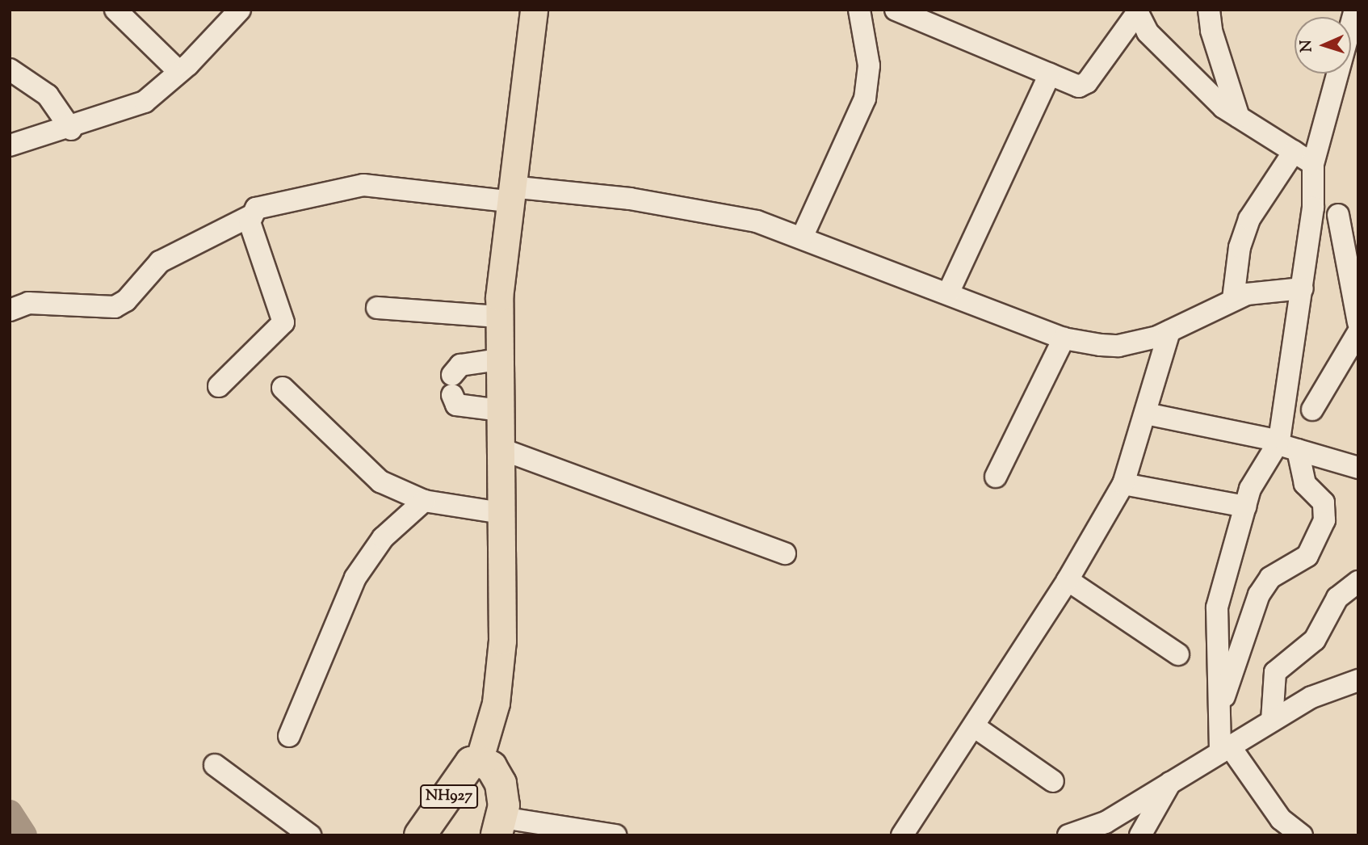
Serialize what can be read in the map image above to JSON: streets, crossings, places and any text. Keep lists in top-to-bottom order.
{
  "streets": {
    "highway": ["NH927"]
  },
  "north": "left"
}
